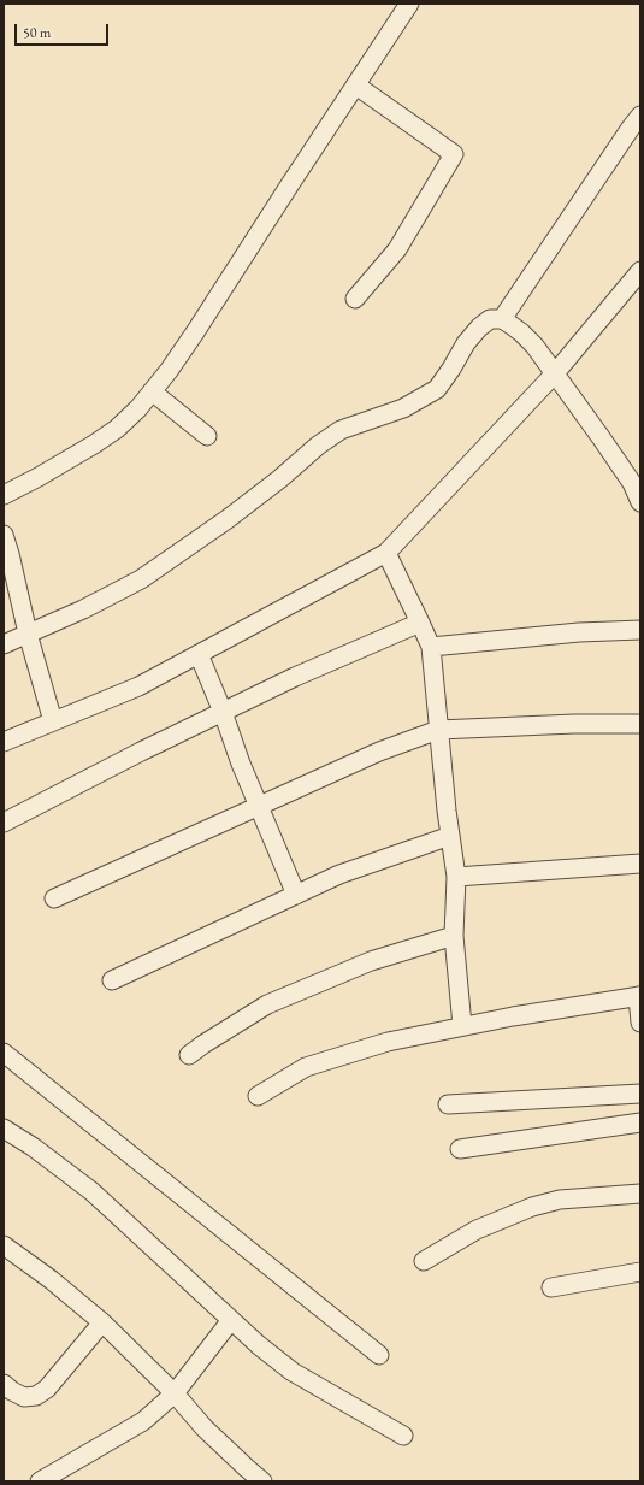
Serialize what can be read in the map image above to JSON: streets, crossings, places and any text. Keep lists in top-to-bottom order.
{
  "scale_bar": "50 m"
}
